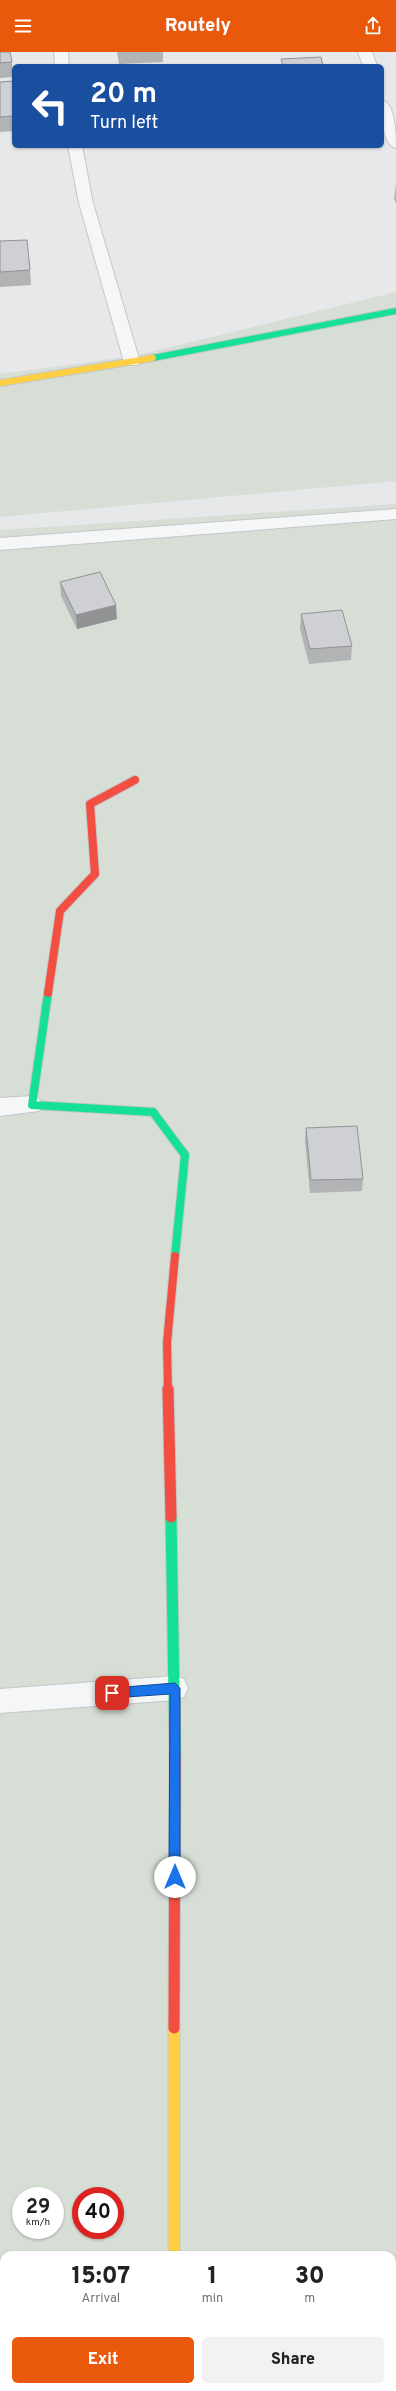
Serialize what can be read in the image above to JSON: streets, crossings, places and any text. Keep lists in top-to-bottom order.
{
  "page": {
    "header": "Routely",
    "turn": ["20 m", "Turn left"],
    "speed": "29 km/h",
    "limit": "40",
    "eta": [
      "15:07",
      "Arrival",
      "1",
      "min",
      "30",
      "m"
    ],
    "buttons": ["Exit", "Share"]
  }
}
